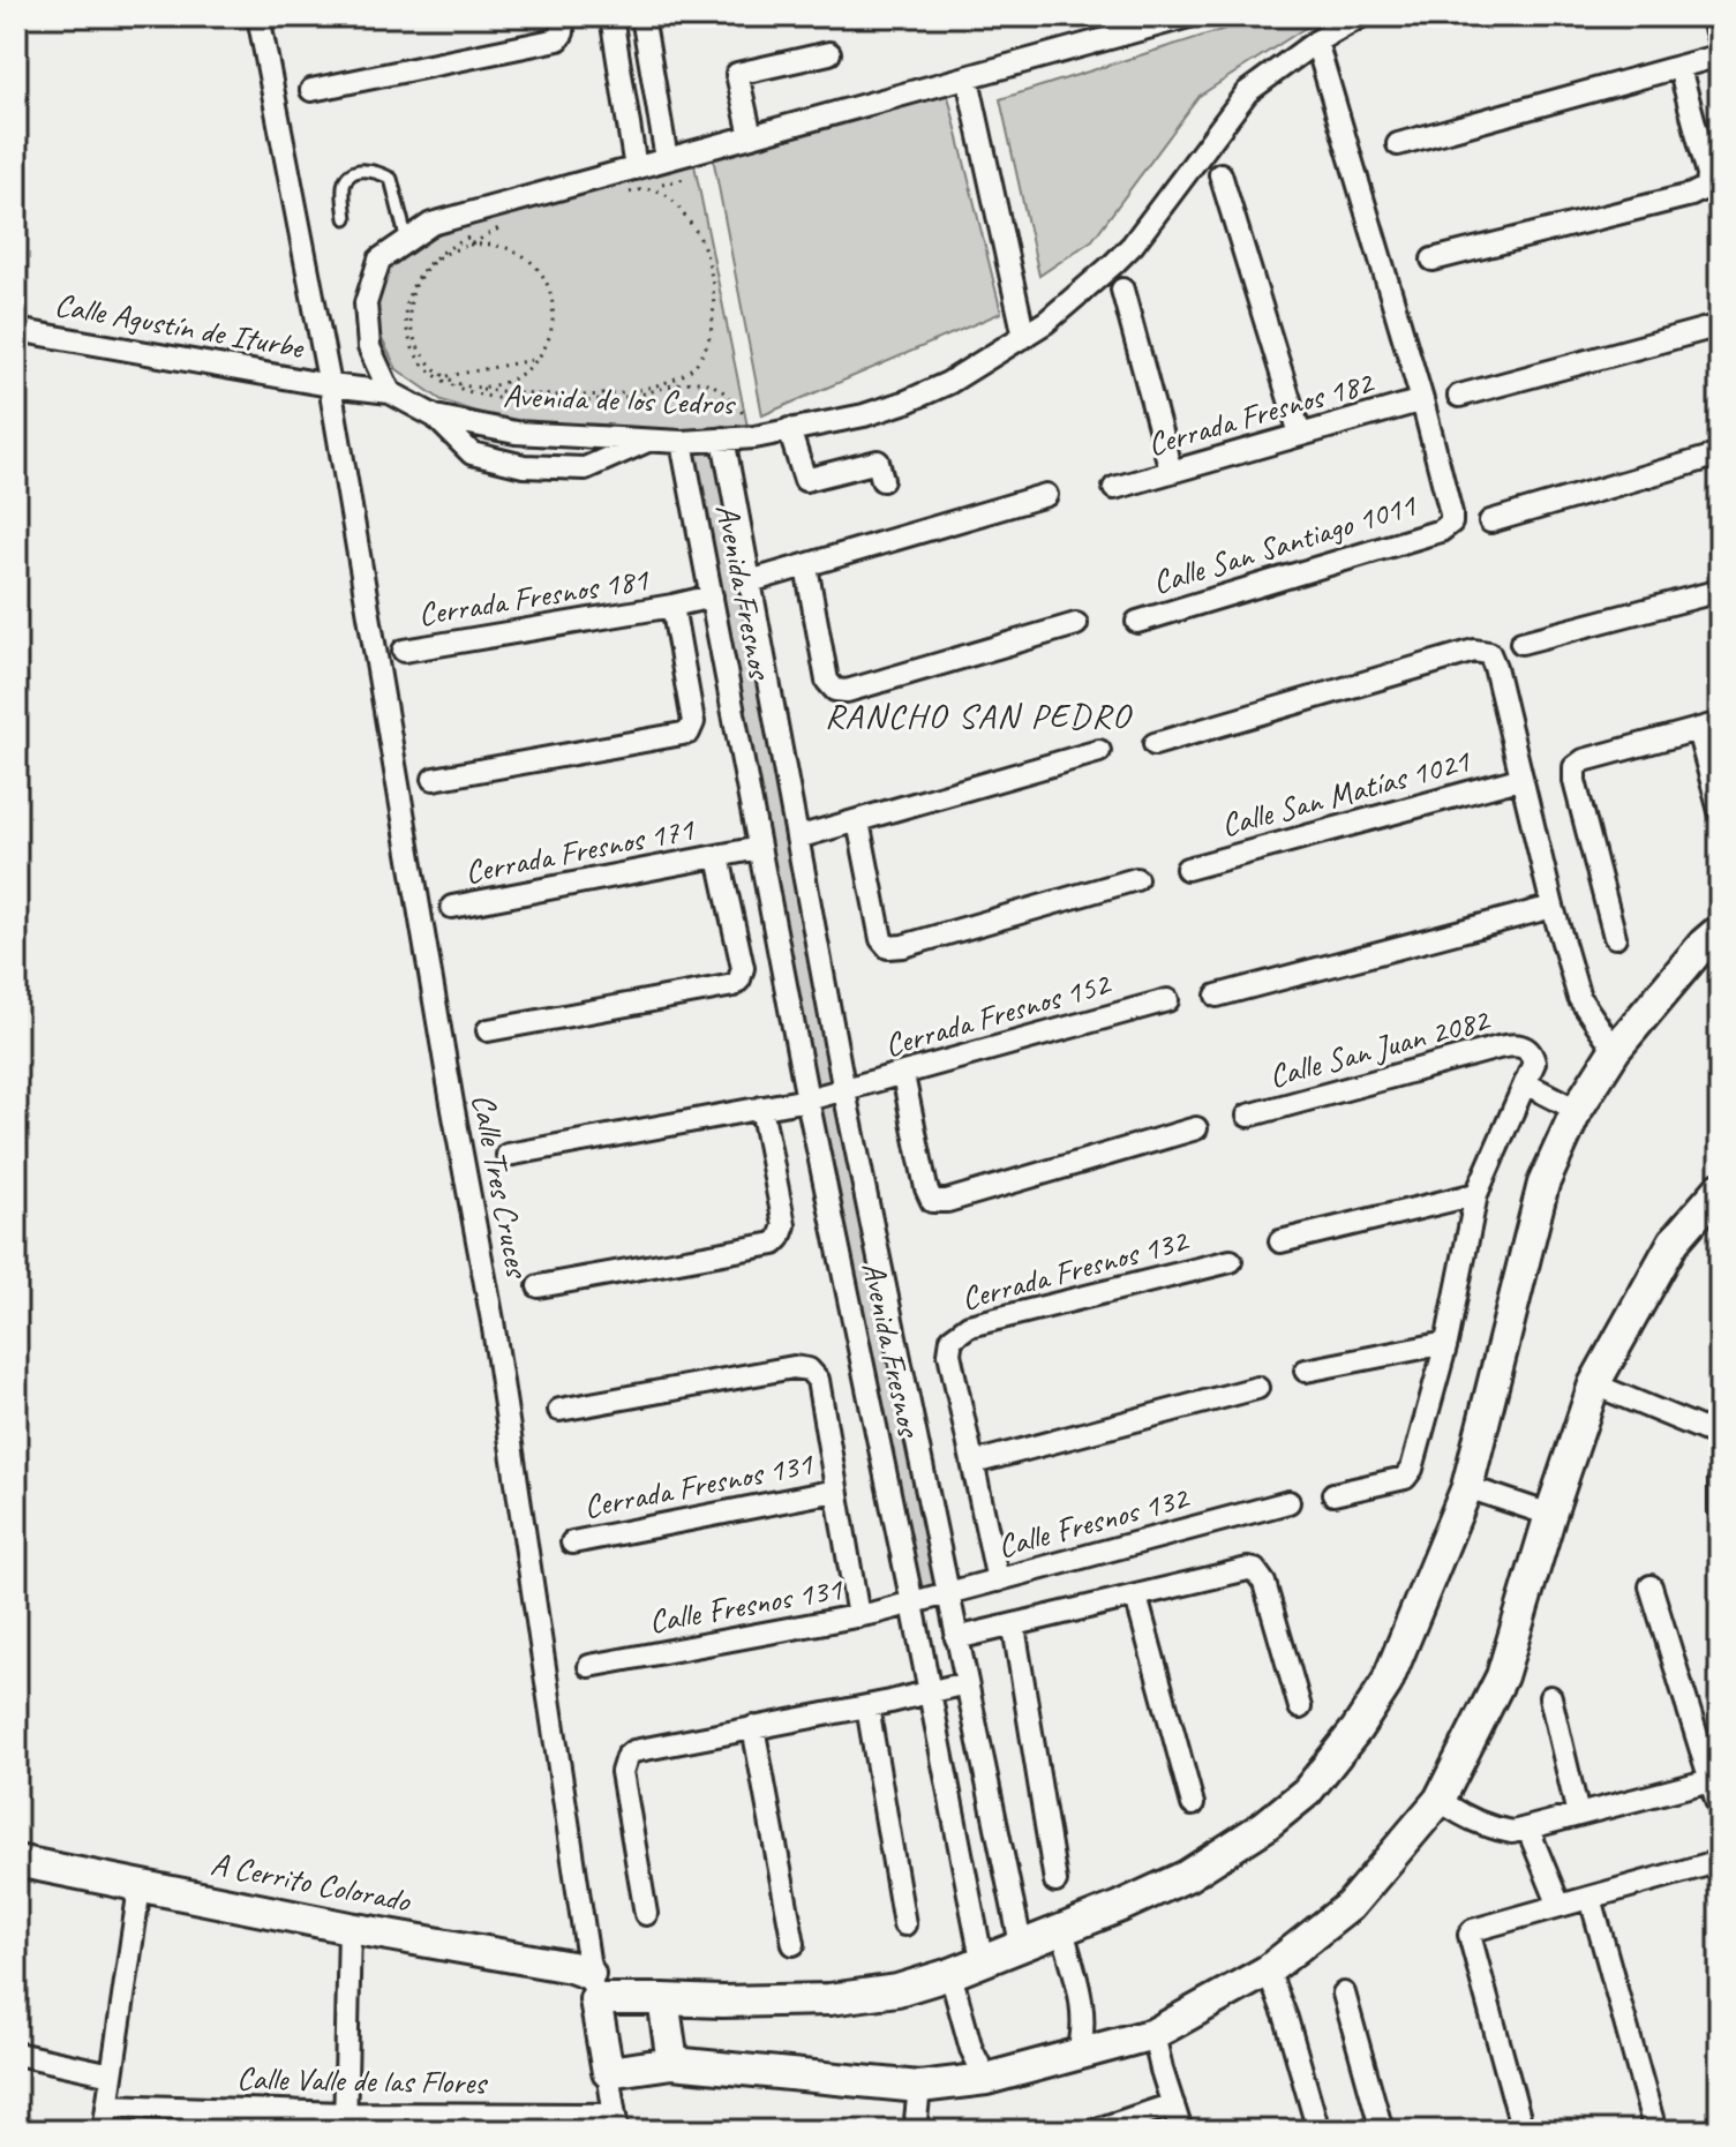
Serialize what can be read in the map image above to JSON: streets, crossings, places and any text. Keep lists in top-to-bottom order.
{
  "streets": {
    "main road": ["A Cerrito Colorado"],
    "street": [
      "Calle Agustín de Iturbe",
      "Avenida de los Cedros",
      "Cerrada Fresnos 182",
      "Calle San Santiago 1011",
      "Avenida Fresnos",
      "Cerrada Fresnos 181",
      "Calle San Matías 1021",
      "Cerrada Fresnos 171",
      "Cerrada Fresnos 152",
      "Calle San Juan 2082",
      "Calle Tres Cruces",
      "Cerrada Fresnos 132",
      "Cerrada Fresnos 131",
      "Calle Fresnos 132",
      "Calle Fresnos 131",
      "Calle Valle de las Flores"
    ]
  },
  "crossings": [
    ["Calle Agustín de Iturbe", "Avenida de los Cedros"],
    ["Calle Agustín de Iturbe", "Calle Tres Cruces"],
    ["Avenida de los Cedros", "Avenida Fresnos"],
    ["Avenida de los Cedros", "Calle Tres Cruces"],
    ["Cerrada Fresnos 182", "Calle San Santiago 1011"],
    ["Avenida Fresnos", "Cerrada Fresnos 181"],
    ["Avenida Fresnos", "Cerrada Fresnos 171"],
    ["Avenida Fresnos", "Cerrada Fresnos 152"],
    ["Avenida Fresnos", "Calle Fresnos 132"],
    ["Avenida Fresnos", "Calle Fresnos 131"],
    ["Avenida Fresnos", "A Cerrito Colorado"],
    ["Calle Tres Cruces", "A Cerrito Colorado"],
    ["Cerrada Fresnos 132", "Calle Fresnos 132"],
    ["Cerrada Fresnos 131", "Calle Fresnos 131"],
    ["Calle Fresnos 132", "Calle Fresnos 131"]
  ],
  "districts": ["RANCHO SAN PEDRO"]
}
